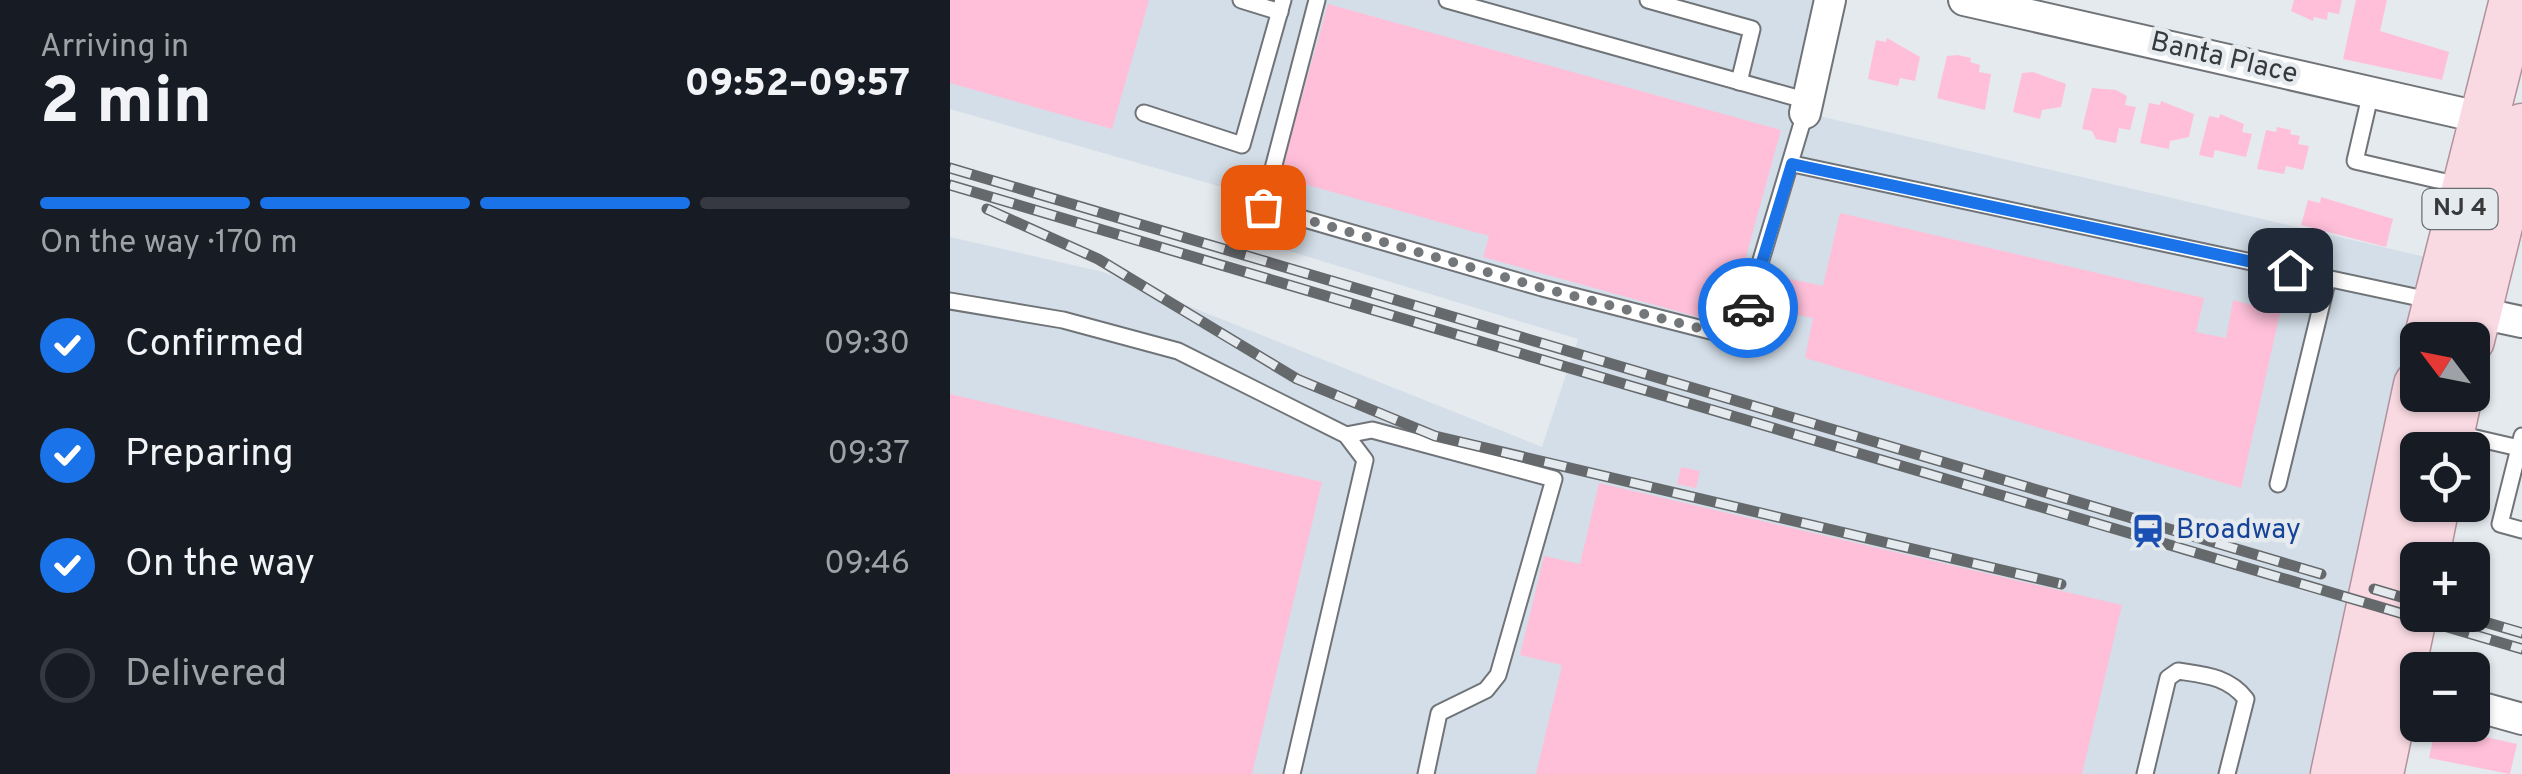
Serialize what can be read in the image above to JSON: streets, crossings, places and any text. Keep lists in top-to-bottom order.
{
  "streets": {
    "main road": ["NJ 4"],
    "street": ["Banta Place"]
  },
  "crossings": [
    ["Banta Place", "NJ 4"]
  ],
  "places": {
    "station": ["Broadway"]
  },
  "north": "top left",
  "page": {
    "heading": ["2 min", "Arriving in", "09:52–09:57"],
    "bar": "On the way · 170 m",
    "list": [
      ["Confirmed", "09:30"],
      ["Preparing", "09:37"],
      ["On the way", "09:46"],
      "Delivered"
    ],
    "map_buttons": ["+", "−"]
  }
}
